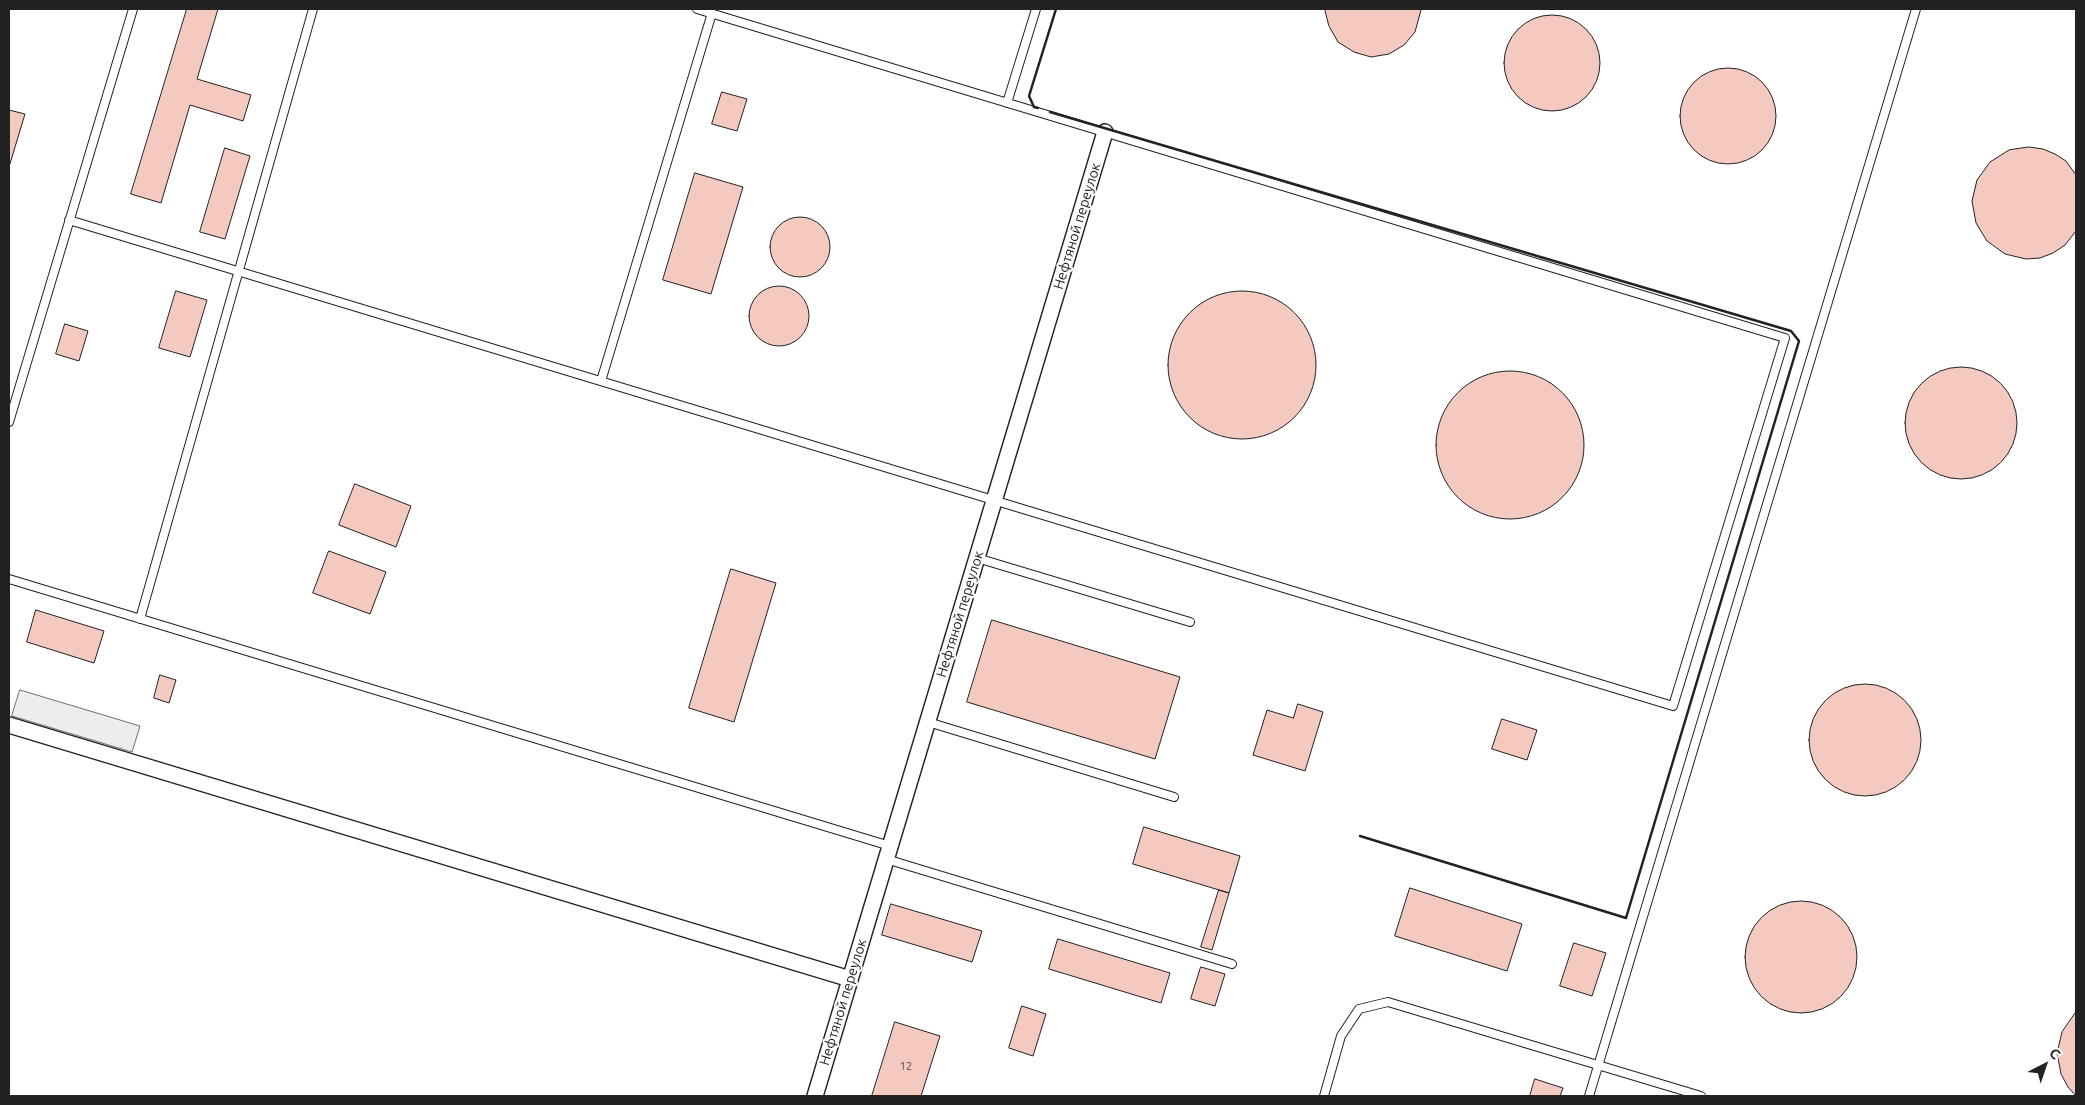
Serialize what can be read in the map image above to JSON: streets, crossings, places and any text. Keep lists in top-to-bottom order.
{
  "streets": {
    "street": ["Нефтяной переулок"]
  },
  "house_numbers": ["12"],
  "north": "top right"
}
